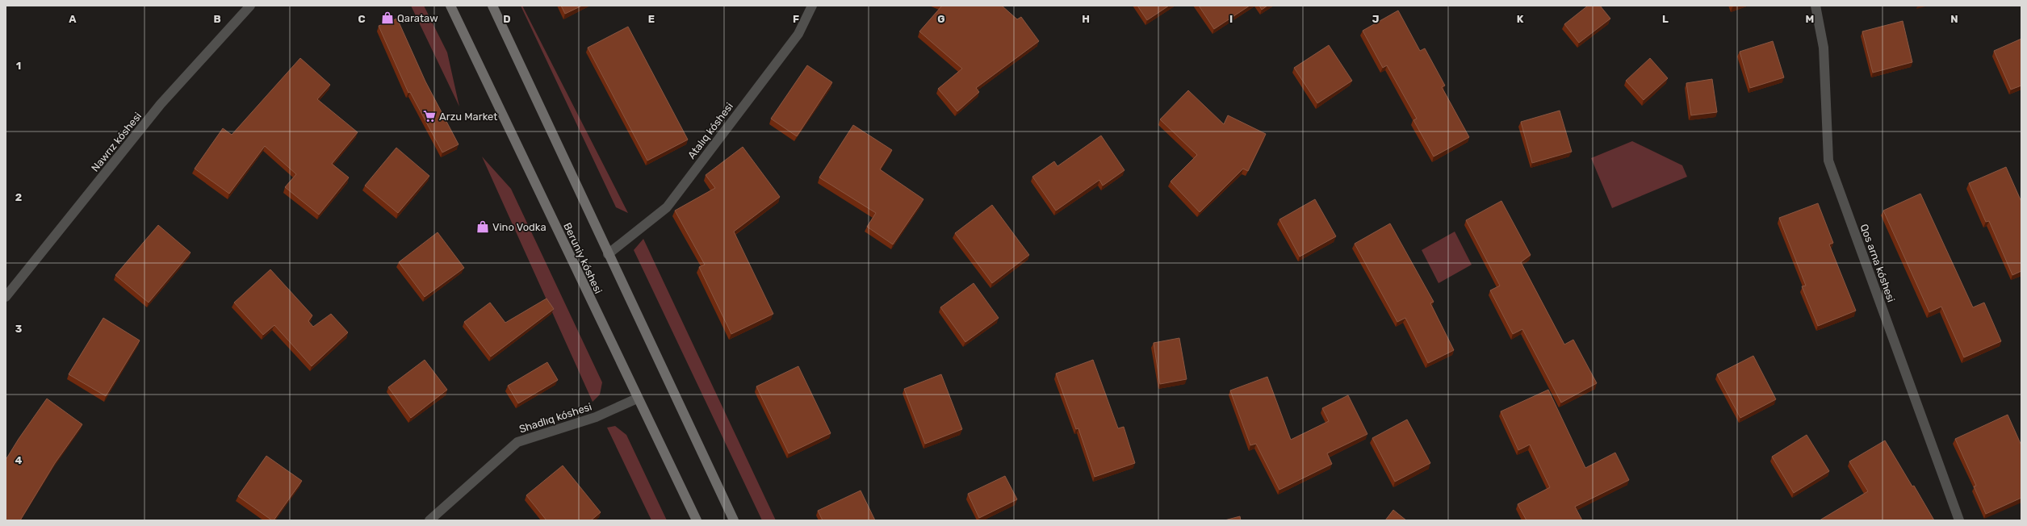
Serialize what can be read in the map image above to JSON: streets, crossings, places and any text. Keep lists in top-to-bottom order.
{
  "streets": {
    "street": [
      "Atalıq kóshesi",
      "Nawrız kóshesi",
      "Beruniy kóshesi",
      "Qos arna kóshesi",
      "Shadlıq kóshesi"
    ]
  },
  "crossings": [
    ["Beruniy kóshesi", "Shadlıq kóshesi"]
  ],
  "places": {
    "shop": ["Qarataw", "Vino Vodka"],
    "supermarket": ["Arzu Market"]
  },
  "grid": {
    "columns": [
      "A",
      "B",
      "C",
      "D",
      "E",
      "F",
      "G",
      "H",
      "I",
      "J",
      "K",
      "L",
      "M",
      "N"
    ],
    "rows": [
      "1",
      "2",
      "3",
      "4"
    ]
  }
}
